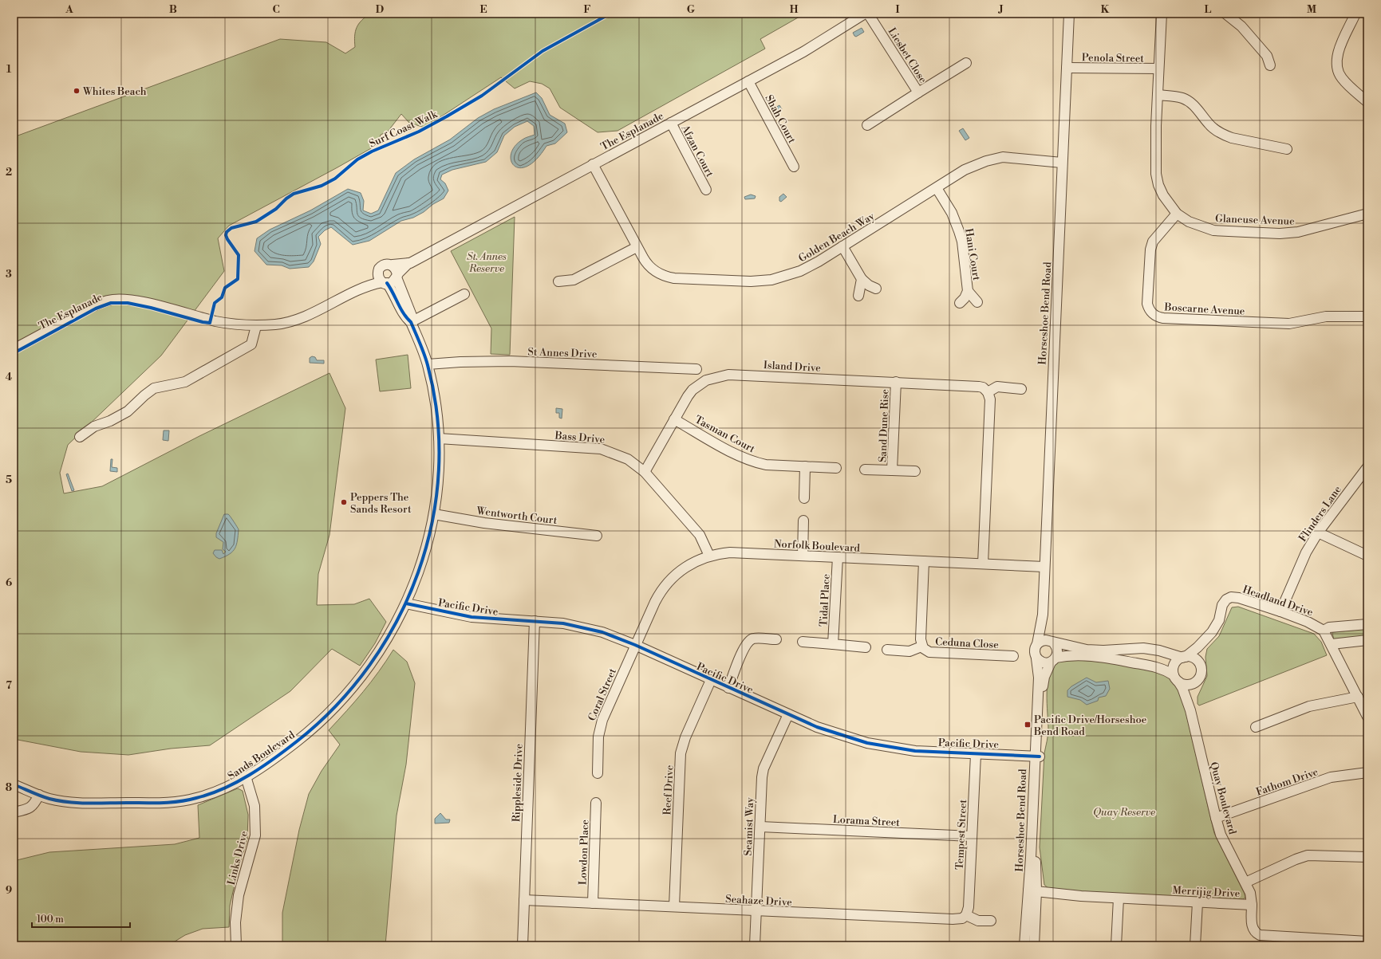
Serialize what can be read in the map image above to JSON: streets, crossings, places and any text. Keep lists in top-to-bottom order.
{
  "streets": {
    "street": [
      "Liesbet Close",
      "Penola Street",
      "Shah Court",
      "The Esplanade",
      "Afzan Court",
      "Glaneuse Avenue",
      "Golden Beach Way",
      "Hani Court",
      "Boscarne Avenue",
      "Horseshoe Bend Road",
      "St Annes Drive",
      "Island Drive",
      "Sand Dune Rise",
      "Tasman Court",
      "Bass Drive",
      "Flinders Lane",
      "Wentworth Court",
      "Norfolk Boulevard",
      "Tidal Place",
      "Headland Drive",
      "Pacific Drive",
      "Ceduna Close",
      "Coral Street",
      "Sands Boulevard",
      "Fathom Drive",
      "Rippleside Drive",
      "Reef Drive",
      "Quay Boulevard",
      "Lorama Street",
      "Seamist Way",
      "Tempest Street",
      "Lowdon Place",
      "Links Drive",
      "Merrijig Drive",
      "Seahaze Drive"
    ],
    "cycle path": ["Surf Coast Walk"]
  },
  "crossings": [
    ["Penola Street", "Glaneuse Avenue"],
    ["Penola Street", "Horseshoe Bend Road"],
    ["Shah Court", "The Esplanade"],
    ["The Esplanade", "Afzan Court"],
    ["The Esplanade", "Golden Beach Way"],
    ["The Esplanade", "Sands Boulevard"],
    ["Glaneuse Avenue", "Boscarne Avenue"],
    ["Golden Beach Way", "Hani Court"],
    ["Golden Beach Way", "Horseshoe Bend Road"],
    ["Horseshoe Bend Road", "Norfolk Boulevard"],
    ["Horseshoe Bend Road", "Pacific Drive"],
    ["Horseshoe Bend Road", "Merrijig Drive"],
    ["St Annes Drive", "Sands Boulevard"],
    ["Island Drive", "Sand Dune Rise"],
    ["Island Drive", "Tasman Court"],
    ["Island Drive", "Bass Drive"],
    ["Bass Drive", "Norfolk Boulevard"],
    ["Bass Drive", "Sands Boulevard"],
    ["Flinders Lane", "Headland Drive"],
    ["Wentworth Court", "Sands Boulevard"],
    ["Norfolk Boulevard", "Tidal Place"],
    ["Norfolk Boulevard", "Pacific Drive"],
    ["Norfolk Boulevard", "Ceduna Close"],
    ["Norfolk Boulevard", "Coral Street"],
    ["Headland Drive", "Quay Boulevard"],
    ["Pacific Drive", "Coral Street"],
    ["Pacific Drive", "Sands Boulevard"],
    ["Pacific Drive", "Rippleside Drive"],
    ["Pacific Drive", "Reef Drive"],
    ["Pacific Drive", "Seamist Way"],
    ["Pacific Drive", "Tempest Street"],
    ["Sands Boulevard", "Links Drive"],
    ["Fathom Drive", "Quay Boulevard"],
    ["Rippleside Drive", "Seahaze Drive"],
    ["Reef Drive", "Seahaze Drive"],
    ["Quay Boulevard", "Merrijig Drive"],
    ["Lorama Street", "Seamist Way"],
    ["Lorama Street", "Tempest Street"],
    ["Seamist Way", "Seahaze Drive"],
    ["Tempest Street", "Seahaze Drive"],
    ["Lowdon Place", "Seahaze Drive"]
  ],
  "parks": ["St. Annes Reserve", "Quay Reserve"],
  "places": {
    "other": ["Whites Beach", "Peppers The Sands Resort"],
    "transit": ["Pacific Drive/Horseshoe Bend Road"]
  },
  "scale_bar": "100 m",
  "grid": {
    "columns": [
      "A",
      "B",
      "C",
      "D",
      "E",
      "F",
      "G",
      "H",
      "I",
      "J",
      "K",
      "L",
      "M"
    ],
    "rows": [
      "1",
      "2",
      "3",
      "4",
      "5",
      "6",
      "7",
      "8",
      "9"
    ]
  }
}
